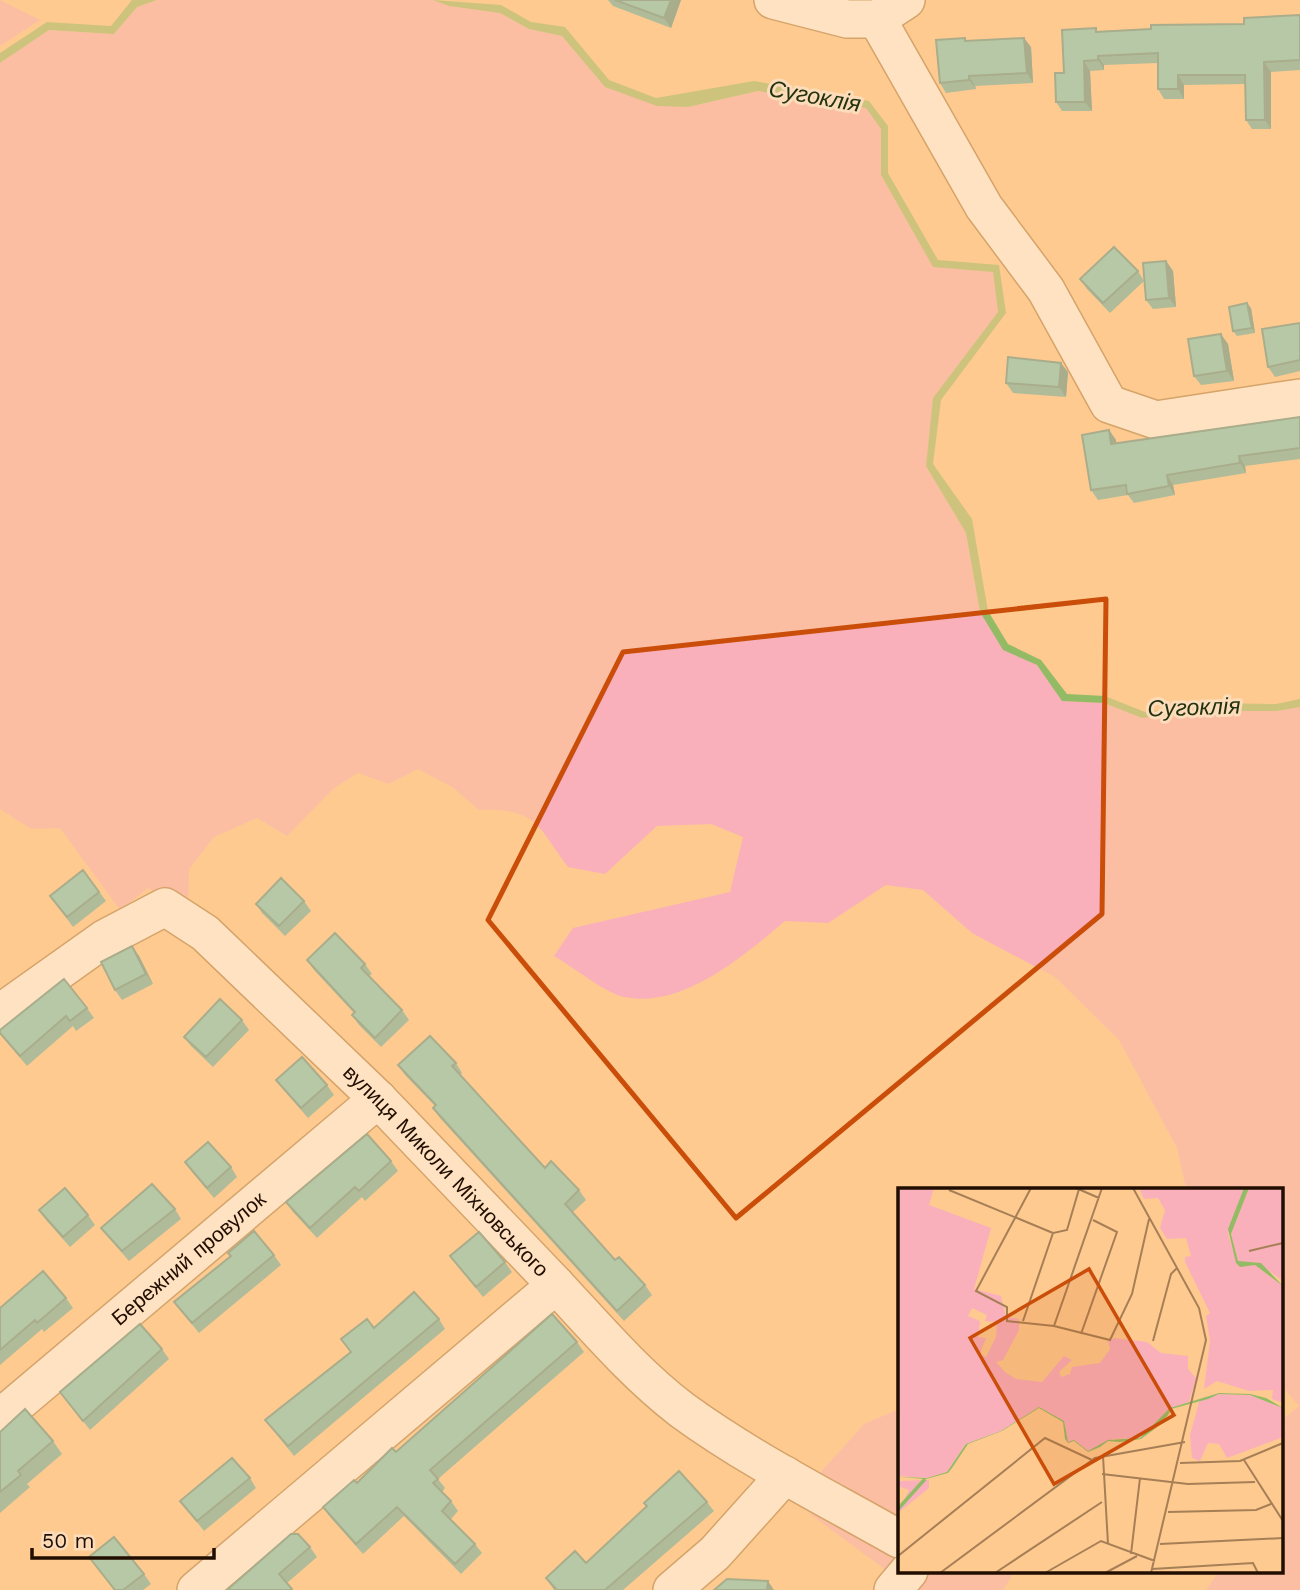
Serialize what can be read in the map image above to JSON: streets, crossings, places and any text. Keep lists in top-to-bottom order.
{
  "streets": {
    "street": ["вулиця Миколи Міхновського", "Бережний провулок"]
  },
  "crossings": [
    ["вулиця Миколи Міхновського", "Бережний провулок"]
  ],
  "water": ["Сугоклія"],
  "scale_bar": "50 m"
}
